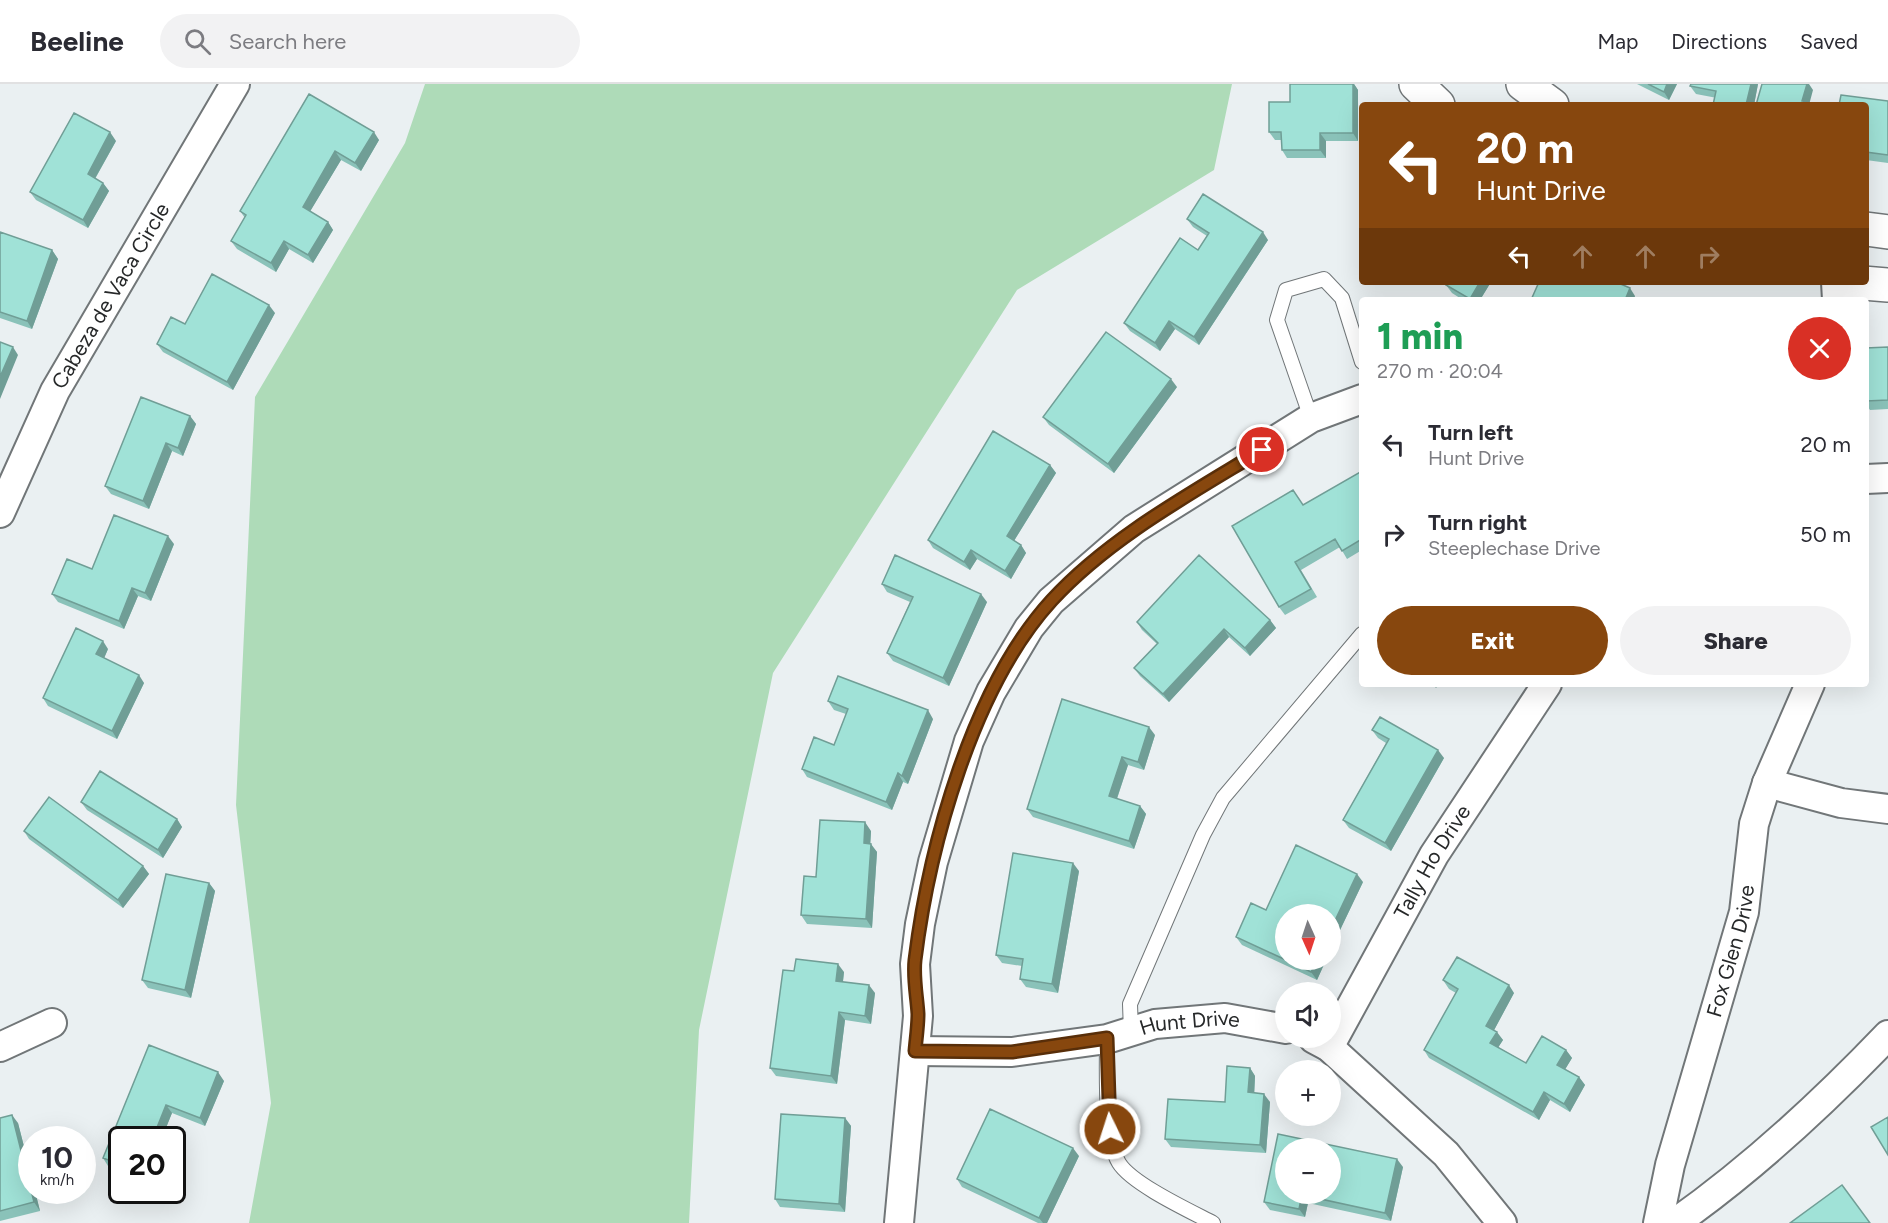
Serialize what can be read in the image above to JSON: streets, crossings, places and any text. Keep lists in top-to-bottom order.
{
  "streets": {
    "street": [
      "Cabeza de Vaca Circle",
      "Tally Ho Drive",
      "Fox Glen Drive",
      "Hunt Drive"
    ]
  },
  "north": "bottom",
  "page": {
    "header": "Beeline",
    "search": "Search here",
    "nav": ["Map", "Directions", "Saved"],
    "turn": ["20 m", "Hunt Drive"],
    "heading": ["1 min", "270 m · 20:04"],
    "list": [
      {
        "name": "Turn left",
        "note": "Hunt Drive",
        "value": "20 m"
      },
      {
        "name": "Turn right",
        "note": "Steeplechase Drive",
        "value": "50 m"
      }
    ],
    "buttons": ["Exit", "Share"],
    "map_buttons": ["+", "−"],
    "speed": "10 km/h",
    "limit": "20"
  }
}
